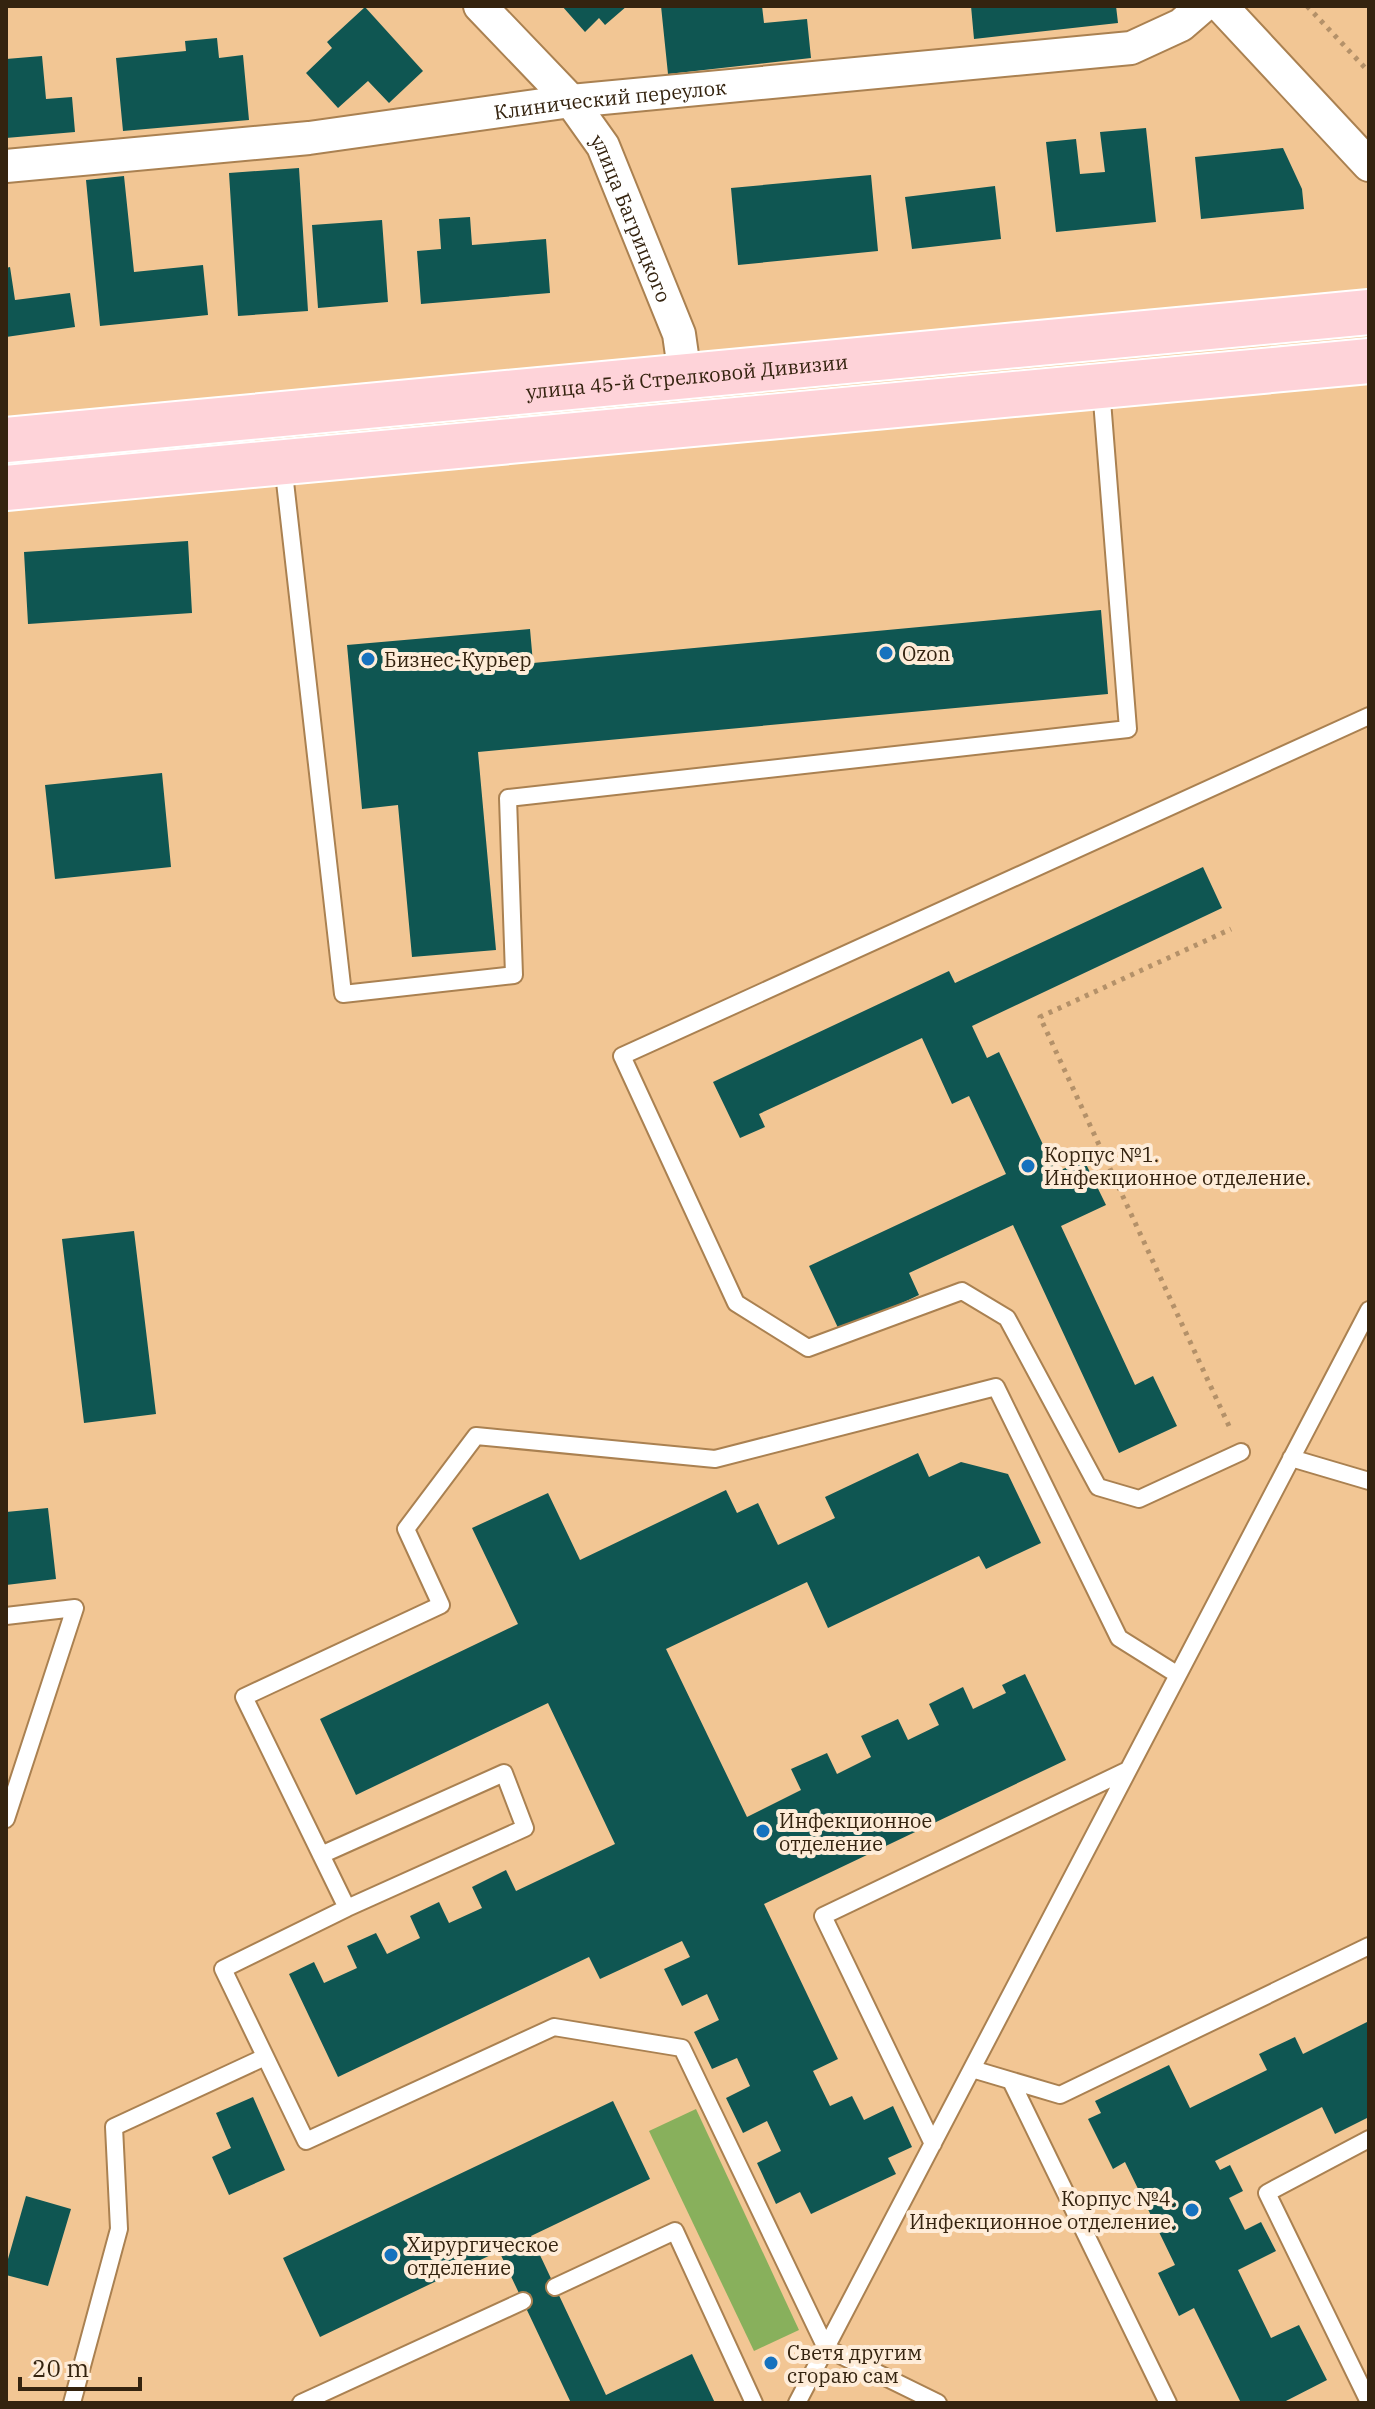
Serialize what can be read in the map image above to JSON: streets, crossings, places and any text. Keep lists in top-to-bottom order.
{
  "streets": {
    "main road": ["улица 45-й Стрелковой Дивизии"],
    "street": ["Клинический переулок", "улица Багрицкого"]
  },
  "crossings": [
    ["Клинический переулок", "улица Багрицкого"],
    ["улица Багрицкого", "улица 45-й Стрелковой Дивизии"]
  ],
  "places": [
    "Ozon",
    "Бизнес-Курьер",
    "Корпус №1. Инфекционное отделение.",
    "Инфекционное отделение",
    "Корпус №4. Инфекционное отделение.",
    "Хирургическое отделение",
    "Светя другим сгораю сам"
  ],
  "scale_bar": "20 m"
}
